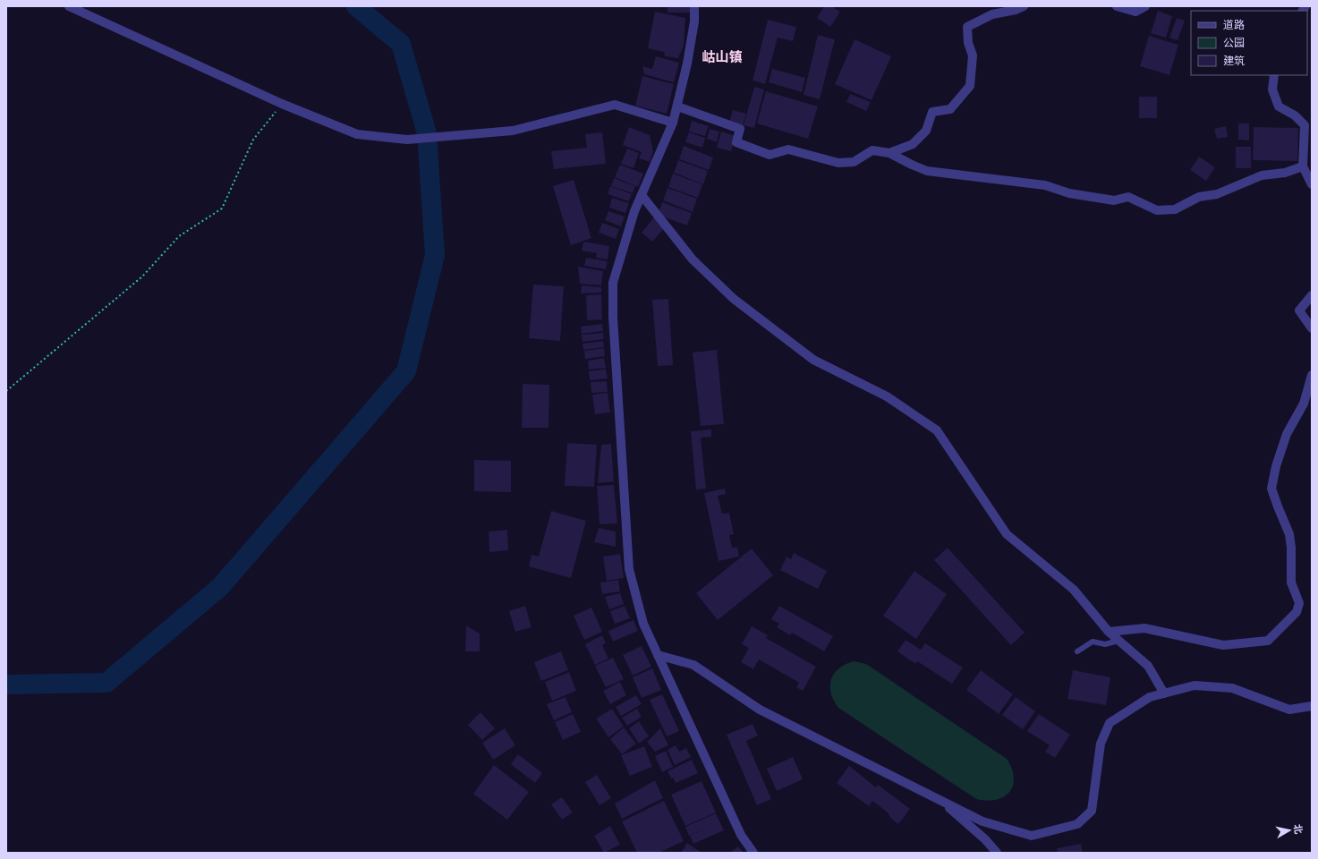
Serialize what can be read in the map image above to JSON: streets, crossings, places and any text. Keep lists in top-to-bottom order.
{
  "districts": ["岵山镇"],
  "legend": ["道路", "公园", "建筑"],
  "north": "right"
}
